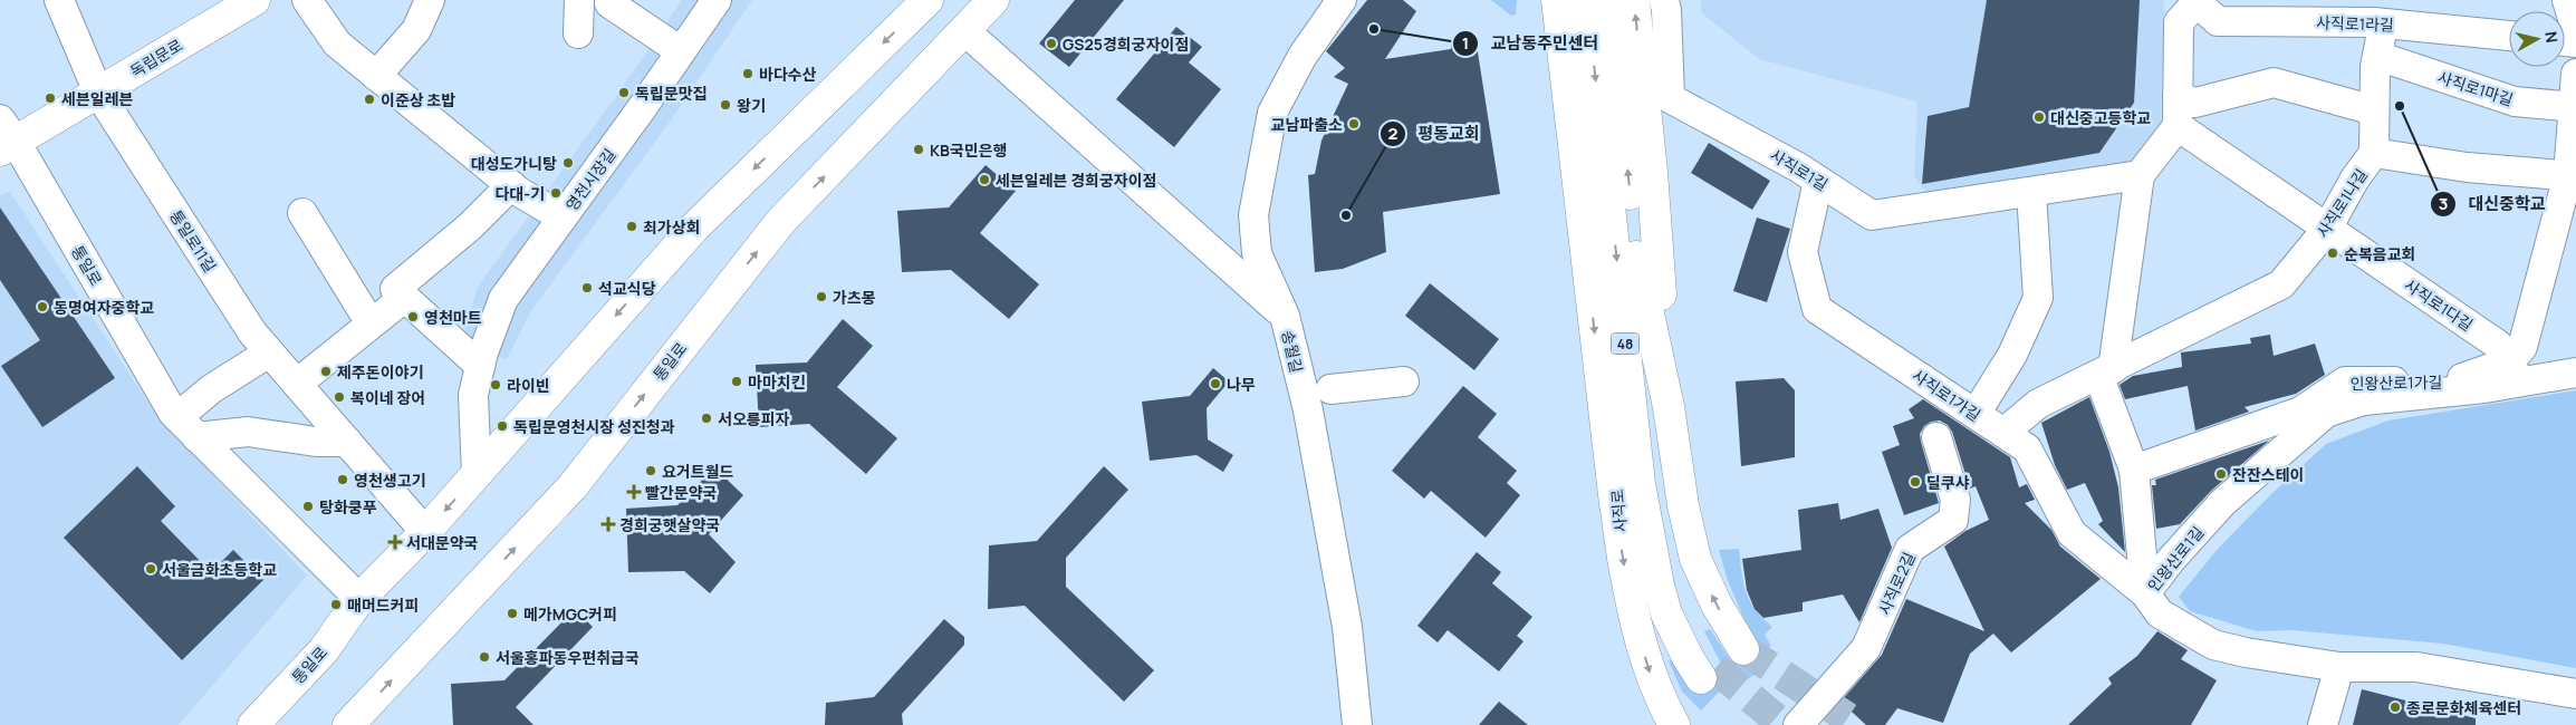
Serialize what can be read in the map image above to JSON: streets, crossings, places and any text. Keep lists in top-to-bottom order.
{
  "streets": {
    "main road": [
      "독립문로",
      "통일로",
      "48",
      "사직로"
    ],
    "street": [
      "사직로1라길",
      "사직로1마길",
      "사직로1길",
      "영천시장길",
      "사직로1나길",
      "통일로11길",
      "사직로1다길",
      "송월길",
      "인왕산로1가길",
      "사직로1가길",
      "인왕산로1길",
      "사직로2길"
    ]
  },
  "crossings": [
    ["독립문로", "통일로11길"],
    ["독립문로", "통일로"],
    ["사직로1길", "사직로1가길"],
    ["영천시장길", "통일로"],
    ["사직로1나길", "사직로1다길"],
    ["사직로1나길", "사직로1가길"],
    ["통일로11길", "통일로"],
    ["사직로1다길", "인왕산로1가길"],
    ["사직로1다길", "인왕산로1길"],
    ["인왕산로1가길", "인왕산로1길"],
    ["사직로1가길", "인왕산로1길"]
  ],
  "places": {
    "other": [
      "교남동주민센터",
      "GS25경희궁자이점",
      "바다수산",
      "독립문맛집",
      "세븐일레븐",
      "이준상 초밥",
      "왕기",
      "대신중학교",
      "대신중고등학교",
      "교남파출소",
      "KB국민은행",
      "대성도가니탕",
      "세븐일레븐 경희궁자이점",
      "다대-기",
      "평동교회",
      "최가상회",
      "순복음교회",
      "석교식당",
      "가츠몽",
      "동명여자중학교",
      "영천마트",
      "제주돈이야기",
      "마마치킨",
      "나무",
      "라이빈",
      "복이네 장어",
      "서오릉피자",
      "독립문영천시장 성진청과",
      "요거트월드",
      "잔잔스테이",
      "영천생고기",
      "딜쿠샤",
      "탕화쿵푸",
      "서울금화초등학교",
      "매머드커피",
      "메가MGC커피",
      "서울홍파동우편취급국",
      "종로문화체육센터"
    ],
    "health": ["빨간문약국", "경희궁햇살약국", "서대문약국"]
  },
  "north": "right"
}
